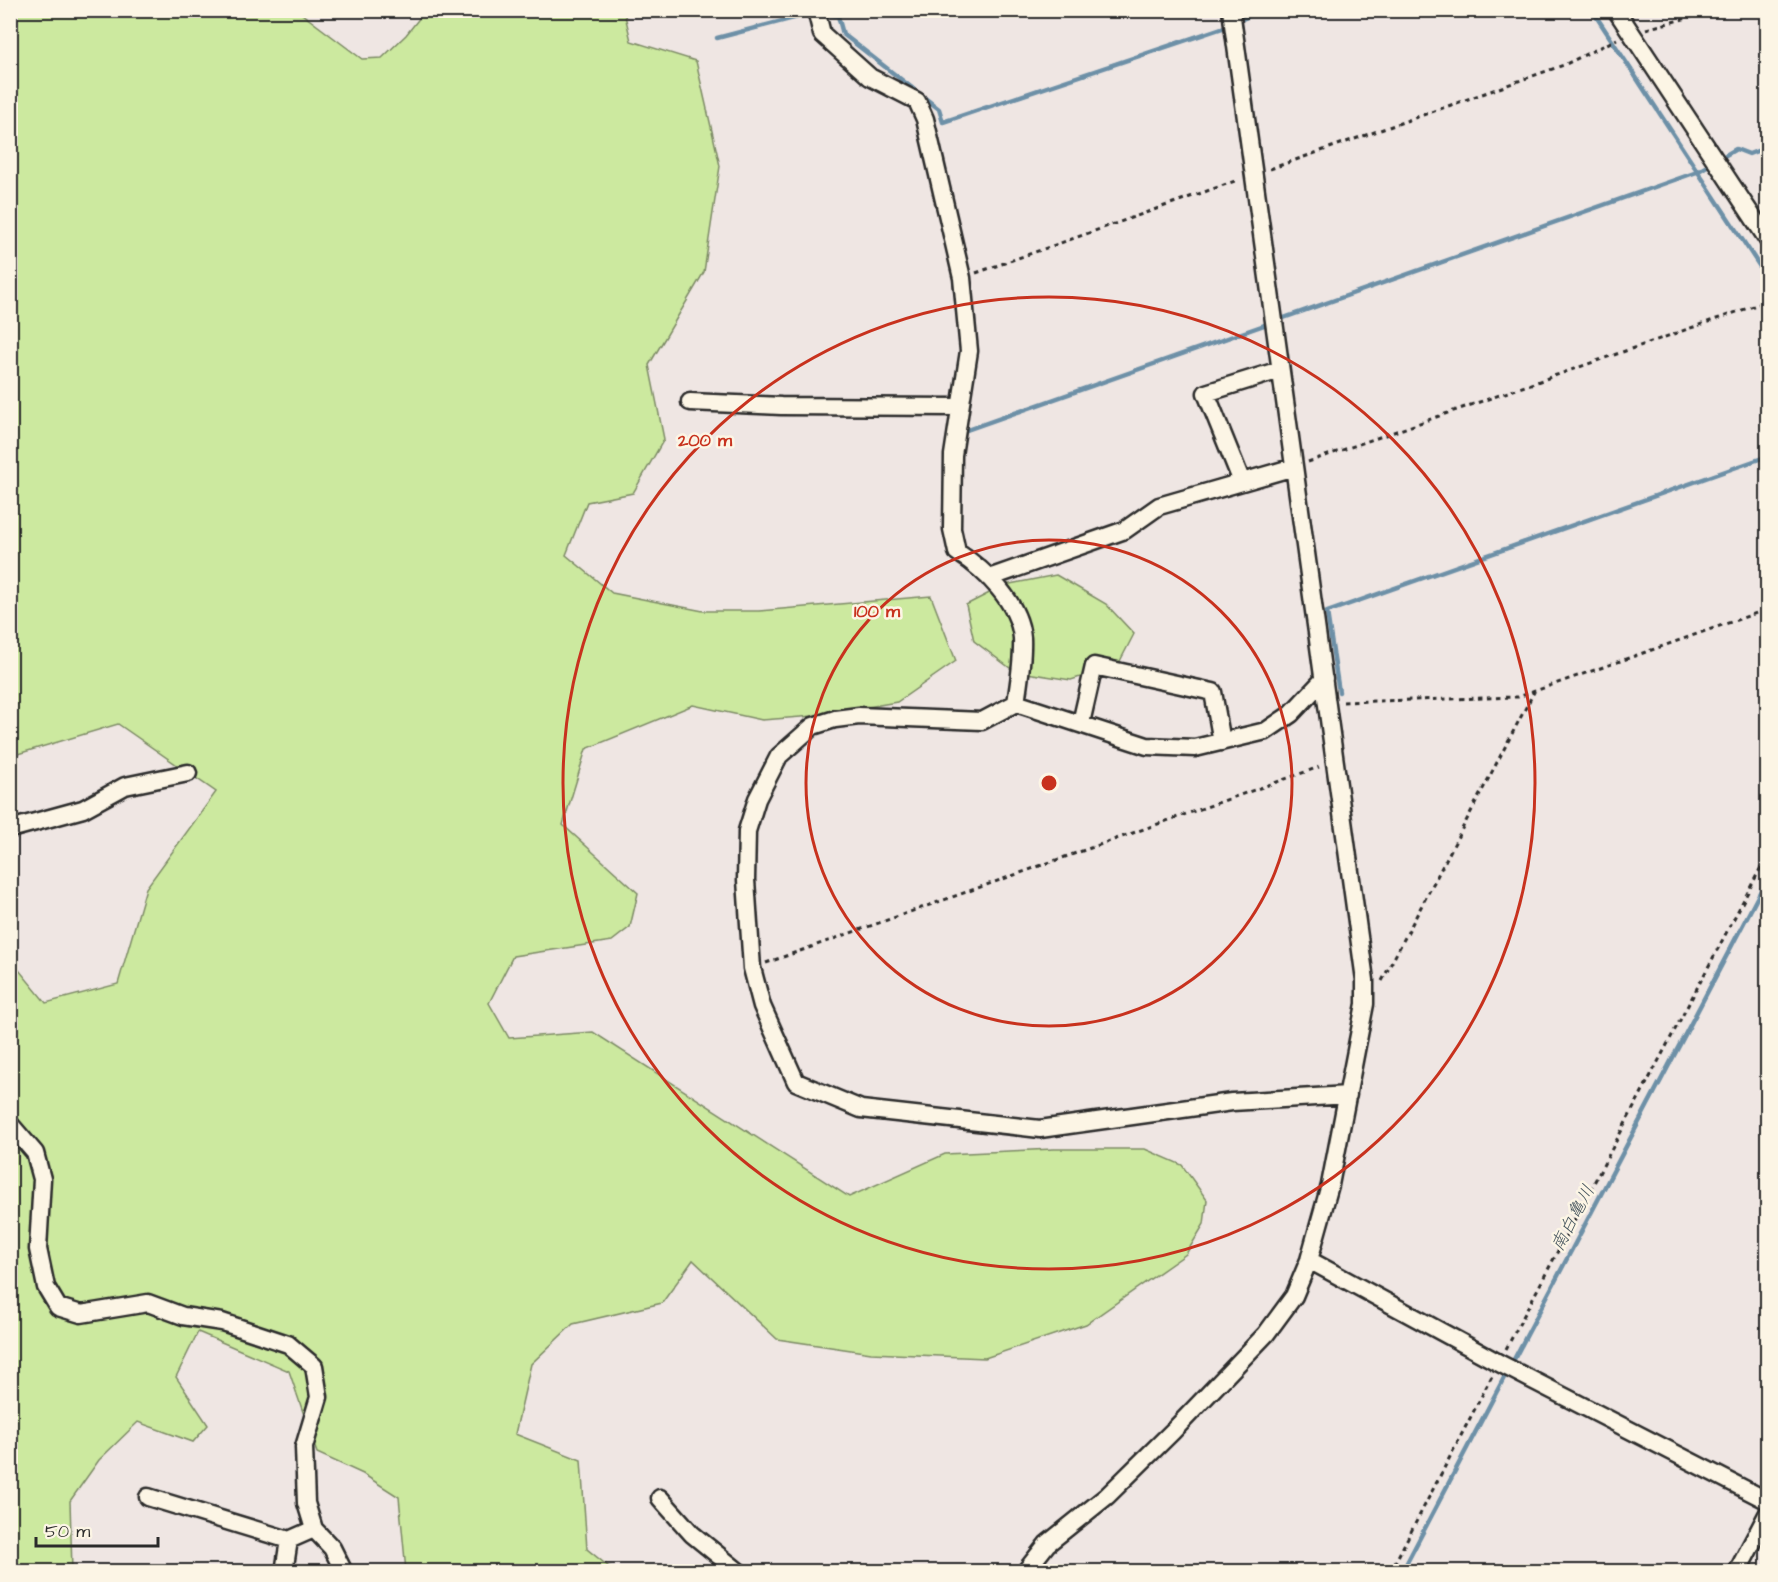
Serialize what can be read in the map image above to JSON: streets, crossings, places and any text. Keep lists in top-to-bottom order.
{
  "water": ["南白亀川"],
  "scale_bar": "50 m",
  "rings": ["200 m", "100 m"]
}
